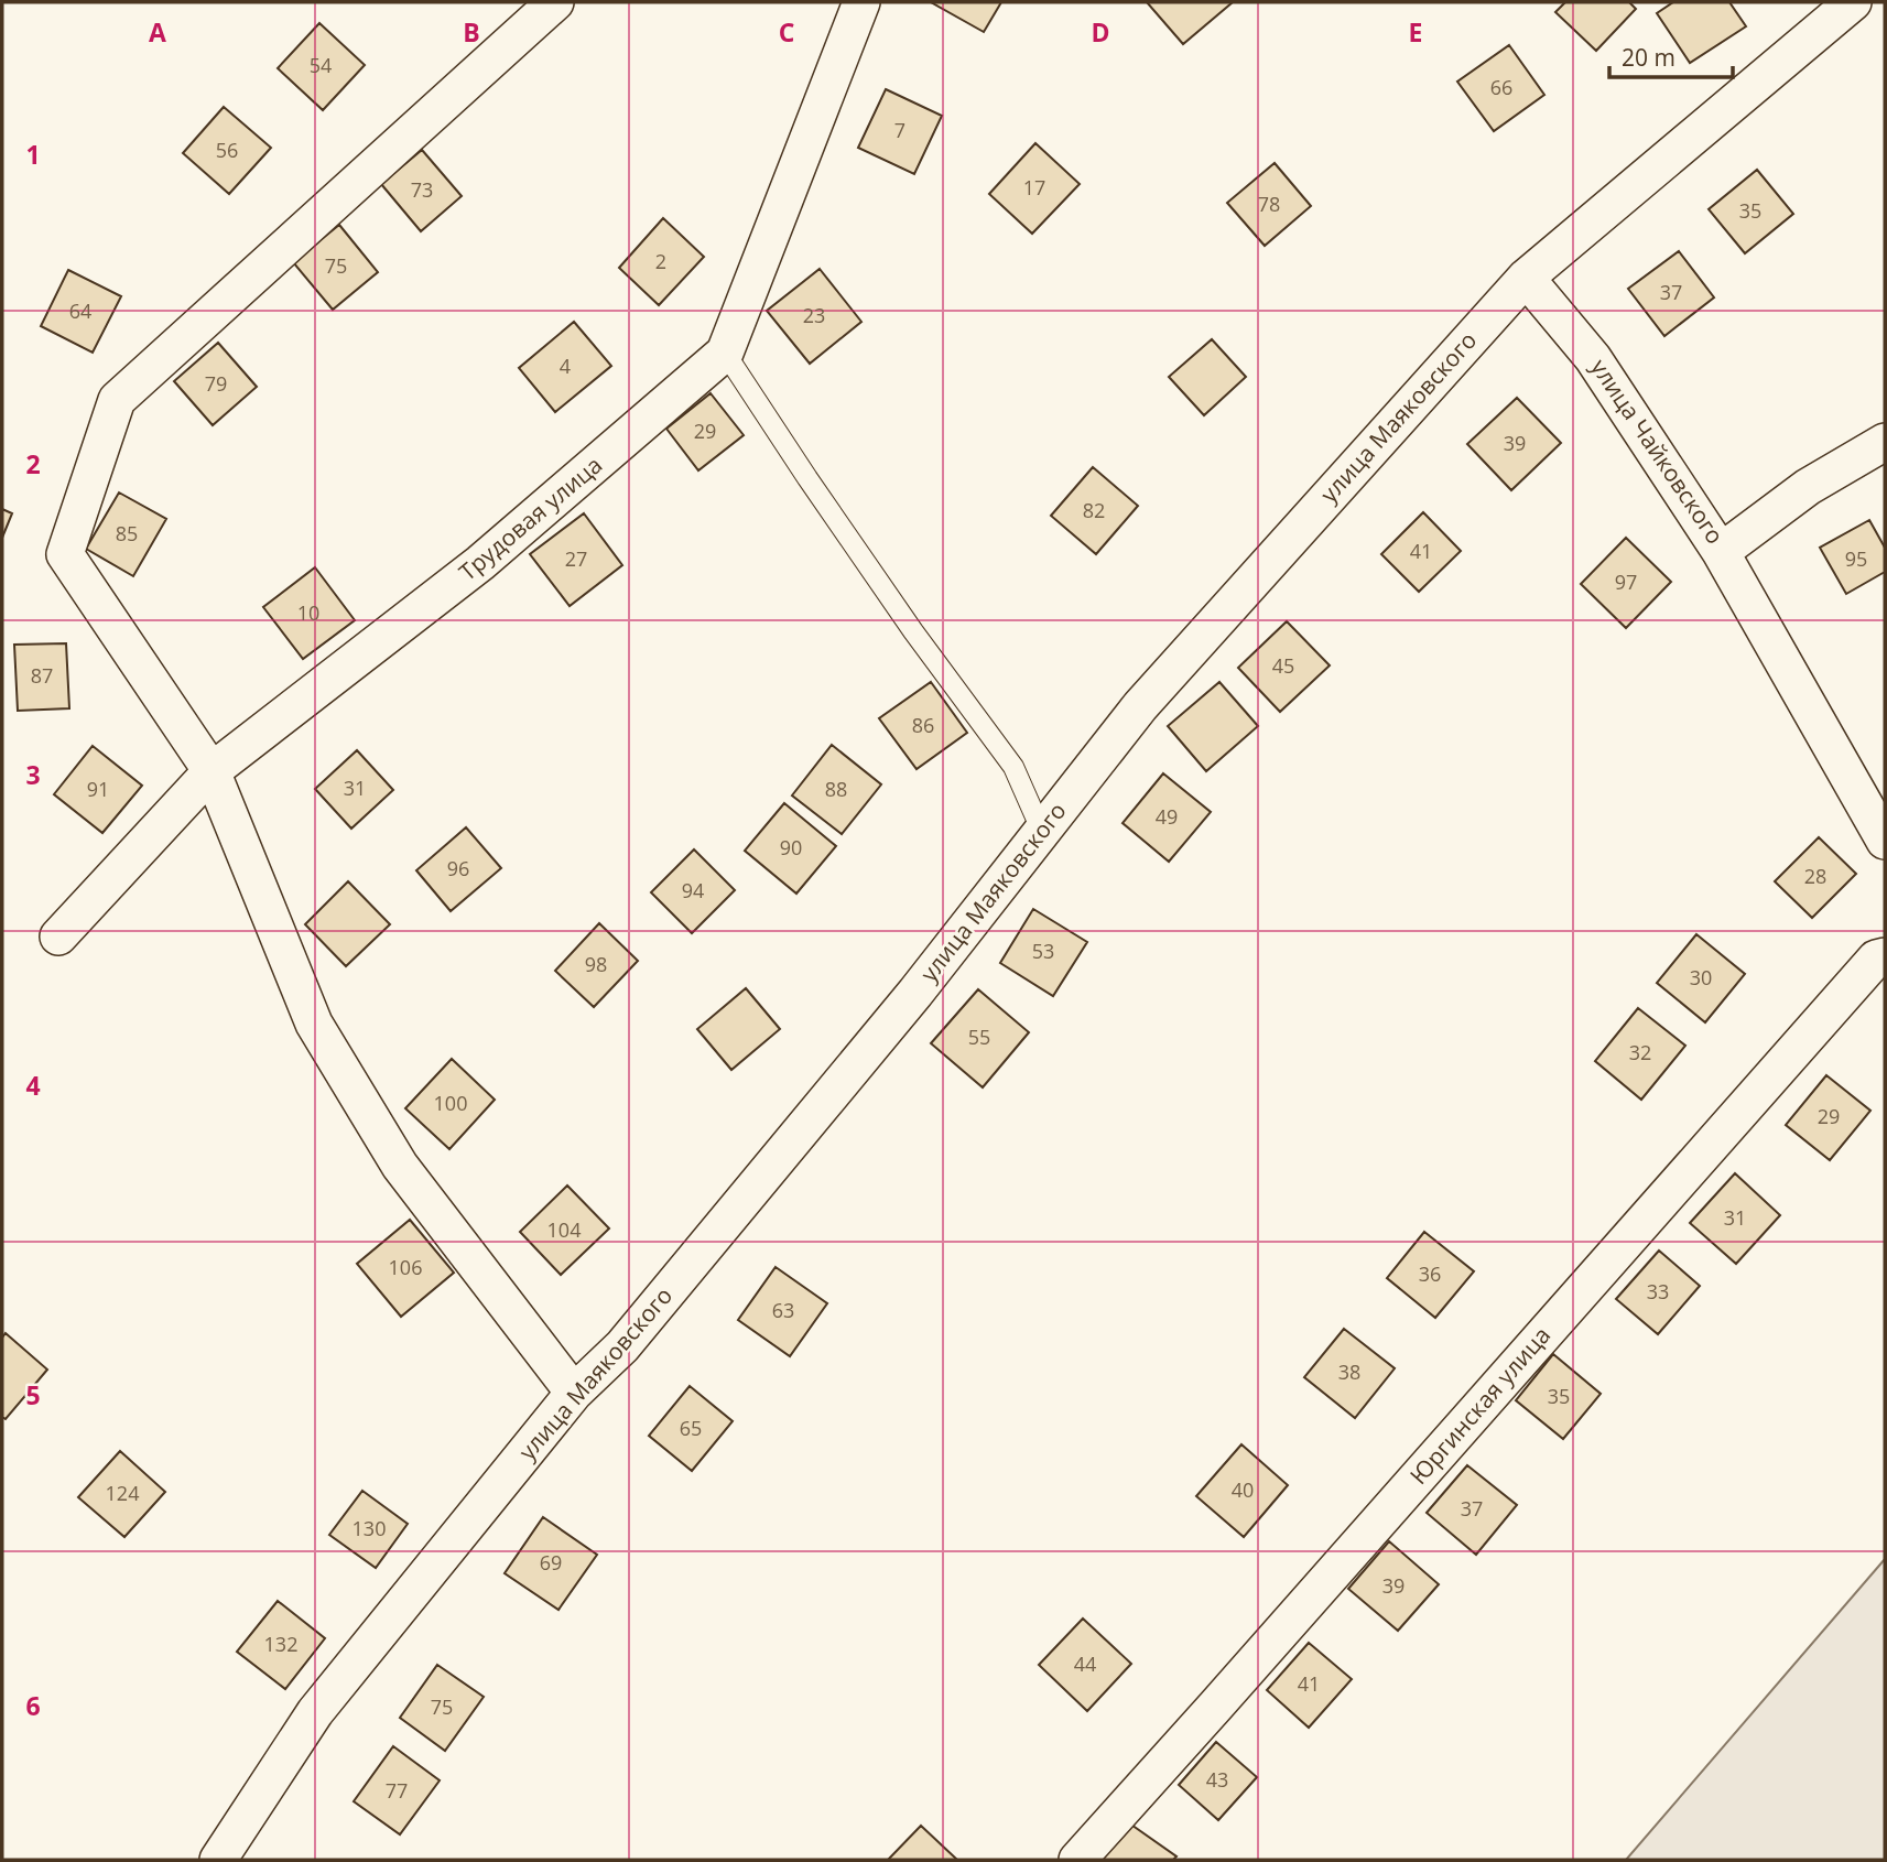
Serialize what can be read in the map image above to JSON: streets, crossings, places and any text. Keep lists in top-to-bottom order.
{
  "streets": {
    "street": [
      "улица Маяковского",
      "улица Чайковского",
      "Трудовая улица",
      "Юргинская улица"
    ]
  },
  "crossings": [
    ["улица Маяковского", "улица Чайковского"]
  ],
  "house_numbers": [
    "54",
    "66",
    "7",
    "56",
    "17",
    "73",
    "78",
    "35",
    "2",
    "75",
    "37",
    "64",
    "23",
    "4",
    "79",
    "29",
    "39",
    "82",
    "85",
    "41",
    "27",
    "95",
    "97",
    "10",
    "45",
    "87",
    "86",
    "31",
    "91",
    "88",
    "49",
    "90",
    "96",
    "28",
    "94",
    "53",
    "98",
    "30",
    "55",
    "32",
    "100",
    "29",
    "31",
    "104",
    "106",
    "36",
    "33",
    "63",
    "38",
    "35",
    "65",
    "40",
    "124",
    "37",
    "130",
    "69",
    "39",
    "132",
    "44",
    "41",
    "75",
    "43",
    "77"
  ],
  "scale_bar": "20 m",
  "grid": {
    "columns": [
      "A",
      "B",
      "C",
      "D",
      "E"
    ],
    "rows": [
      "1",
      "2",
      "3",
      "4",
      "5",
      "6"
    ]
  }
}
